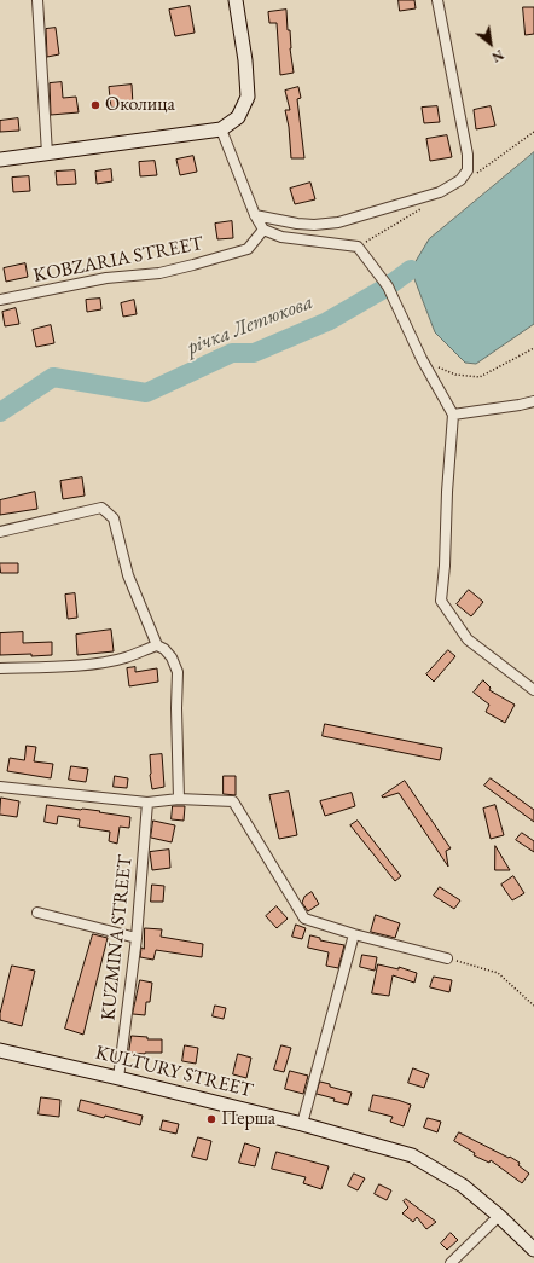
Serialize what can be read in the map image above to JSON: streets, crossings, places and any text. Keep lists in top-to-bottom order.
{
  "streets": {
    "street": ["KOBZARIA STREET", "KUZMINA STREET", "KULTURY STREET"]
  },
  "crossings": [
    ["KUZMINA STREET", "KULTURY STREET"]
  ],
  "water": ["річка Летюкова"],
  "places": ["Околица", "Перша"],
  "north": "bottom right"
}
